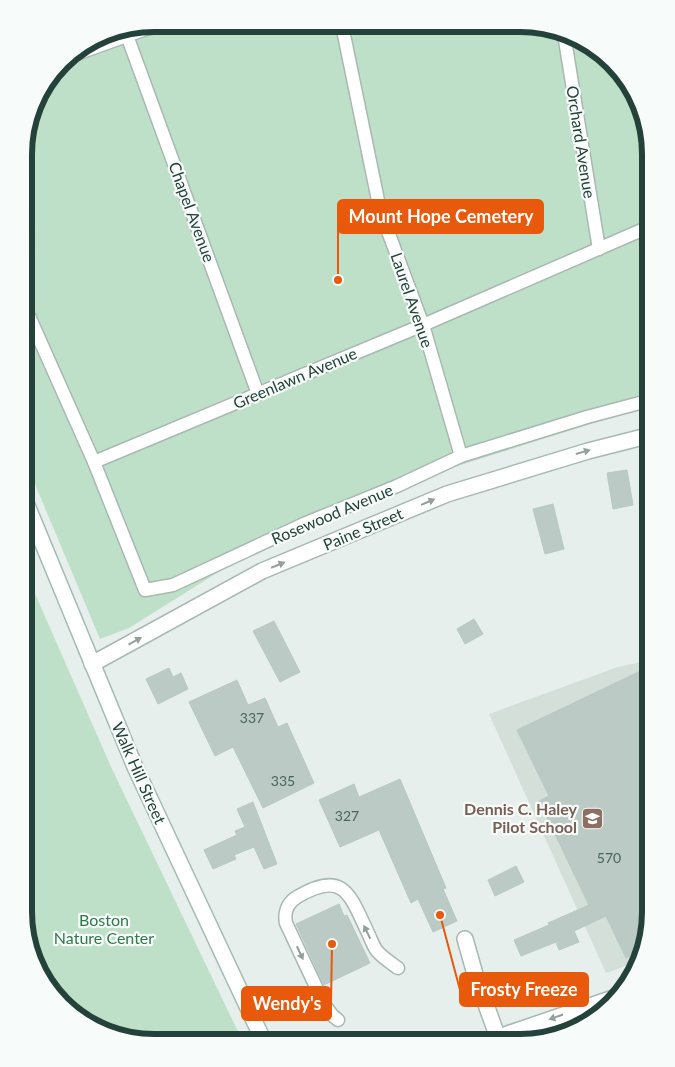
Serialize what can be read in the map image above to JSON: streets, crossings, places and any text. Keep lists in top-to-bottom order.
{
  "streets": {
    "main road": ["Paine Street", "Walk Hill Street"],
    "lane": [
      "Orchard Avenue",
      "Chapel Avenue",
      "Laurel Avenue",
      "Greenlawn Avenue",
      "Rosewood Avenue"
    ]
  },
  "crossings": [
    ["Orchard Avenue", "Greenlawn Avenue"],
    ["Chapel Avenue", "Greenlawn Avenue"],
    ["Laurel Avenue", "Greenlawn Avenue"],
    ["Laurel Avenue", "Rosewood Avenue"],
    ["Greenlawn Avenue", "Rosewood Avenue"],
    ["Paine Street", "Walk Hill Street"]
  ],
  "one_way": ["Paine Street"],
  "parks": ["Boston Nature Center"],
  "places": {
    "other": ["Mount Hope Cemetery", "Frosty Freeze", "Wendy's"],
    "school or university": ["Dennis C. Haley Pilot School"]
  },
  "house_numbers": [
    "337",
    "335",
    "327",
    "570"
  ]
}
